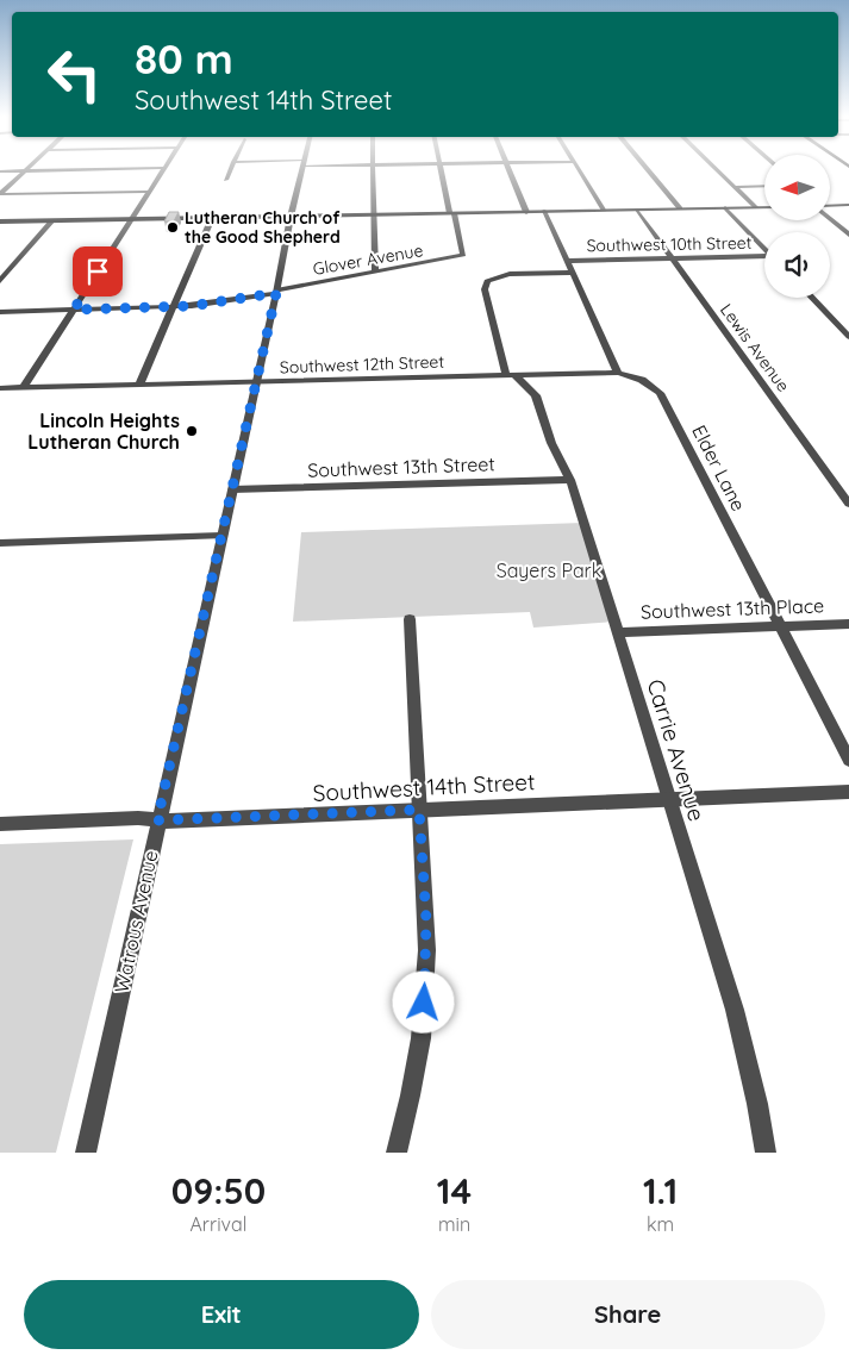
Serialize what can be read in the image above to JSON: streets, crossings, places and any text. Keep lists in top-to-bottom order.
{
  "streets": {
    "street": [
      "Southwest 10th Street",
      "Glover Avenue",
      "Lewis Avenue",
      "Southwest 12th Street",
      "Southwest 13th Street",
      "Elder Lane",
      "Southwest 13th Place",
      "Carrie Avenue",
      "Southwest 14th Street",
      "Watrous Avenue"
    ]
  },
  "crossings": [
    ["Southwest 10th Street", "Lewis Avenue"],
    ["Southwest 10th Street", "Southwest 12th Street"],
    ["Southwest 10th Street", "Carrie Avenue"],
    ["Glover Avenue", "Watrous Avenue"],
    ["Southwest 12th Street", "Elder Lane"],
    ["Southwest 12th Street", "Carrie Avenue"],
    ["Southwest 12th Street", "Watrous Avenue"],
    ["Southwest 13th Street", "Carrie Avenue"],
    ["Southwest 13th Street", "Watrous Avenue"],
    ["Elder Lane", "Southwest 13th Place"],
    ["Southwest 13th Place", "Carrie Avenue"],
    ["Carrie Avenue", "Southwest 14th Street"],
    ["Southwest 14th Street", "Watrous Avenue"]
  ],
  "parks": ["Sayers Park"],
  "places": ["Lutheran Church of the Good Shepherd", "Lincoln Heights Lutheran Church"],
  "north": "left",
  "page": {
    "turn": ["80 m", "Southwest 14th Street"],
    "eta": [
      "09:50",
      "Arrival",
      "14",
      "min",
      "1.1",
      "km"
    ],
    "buttons": ["Exit", "Share"]
  }
}
